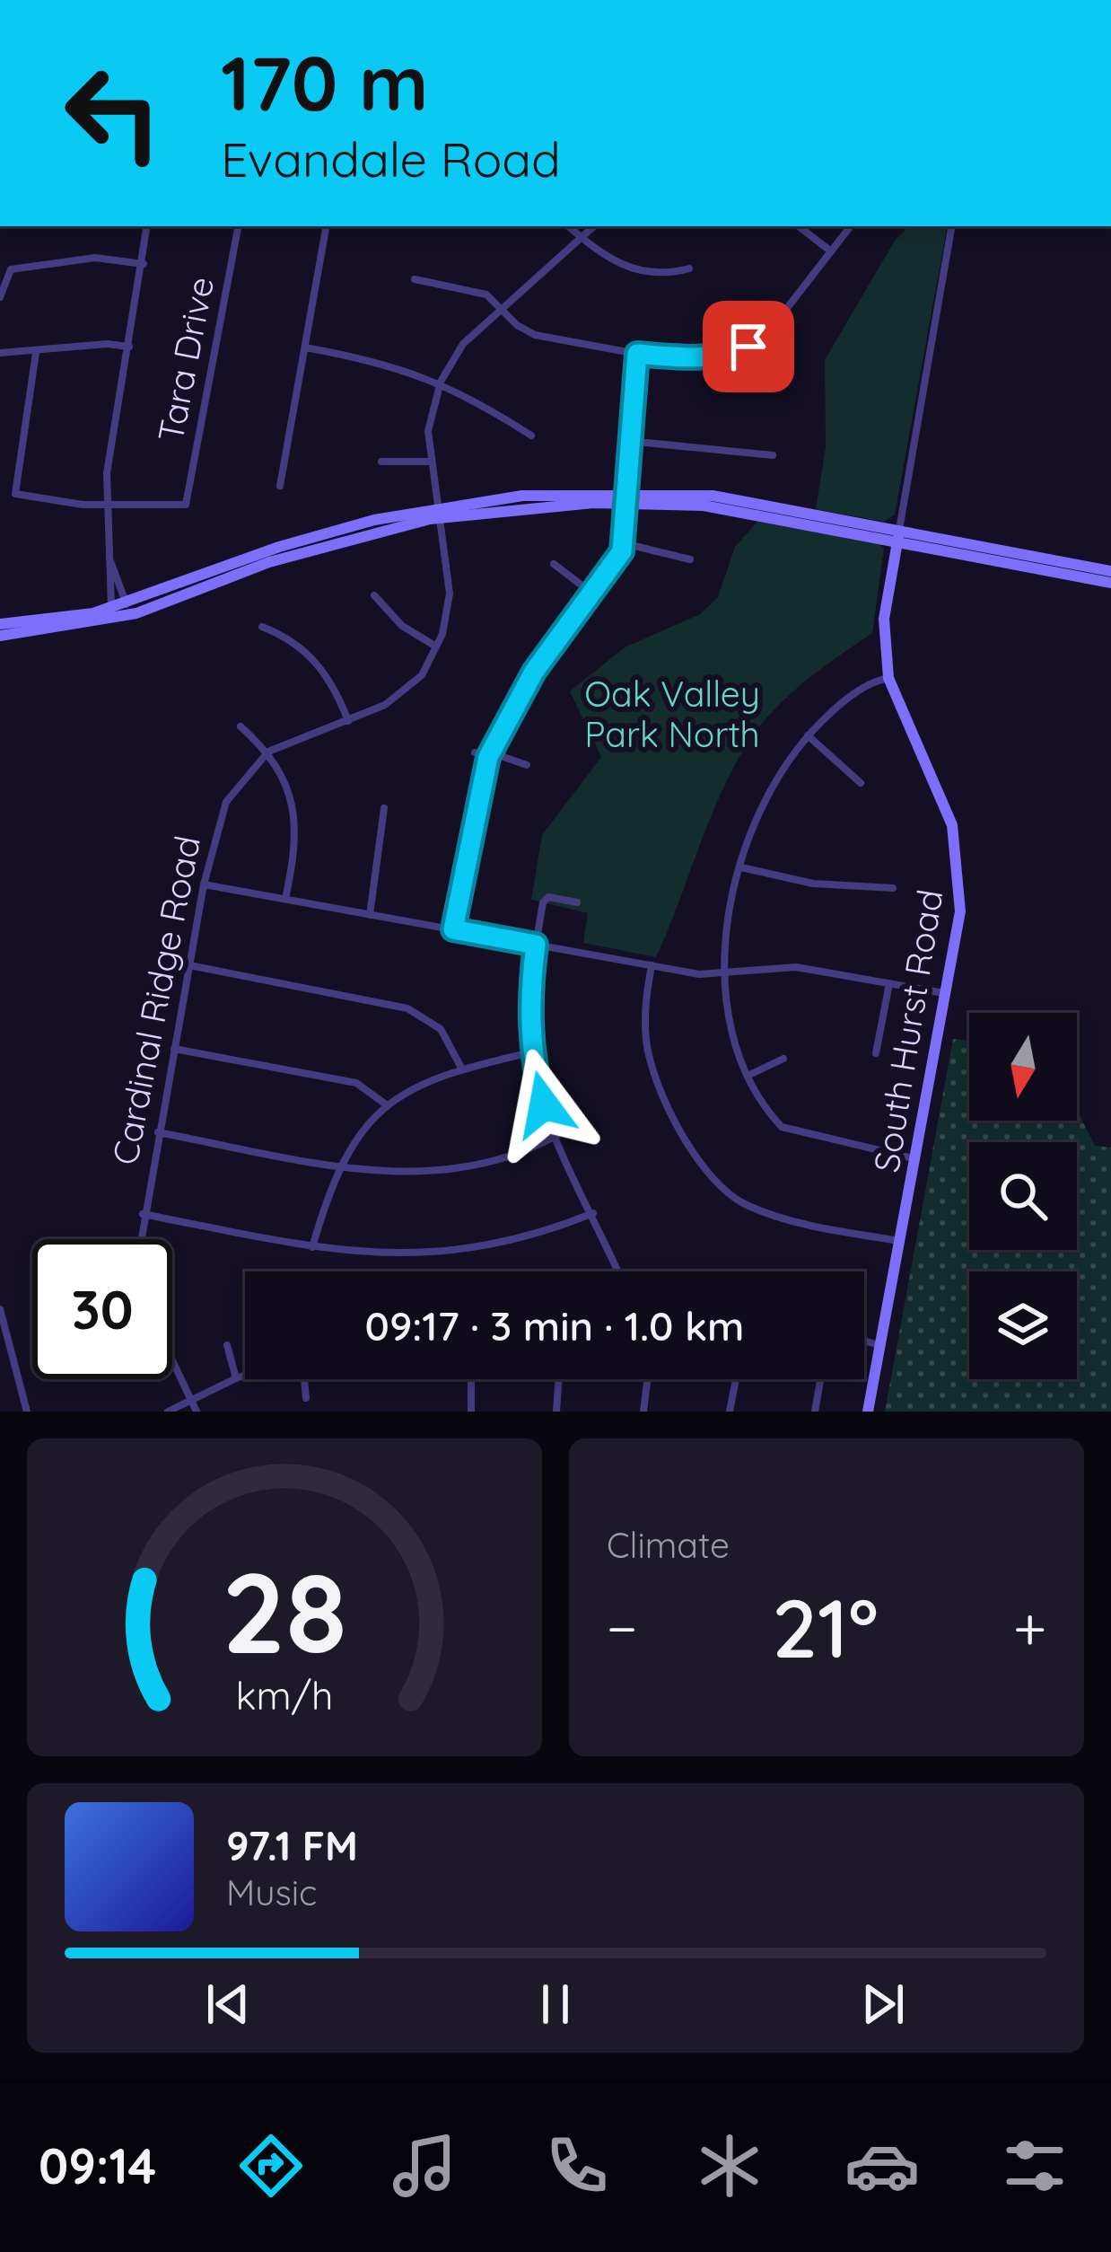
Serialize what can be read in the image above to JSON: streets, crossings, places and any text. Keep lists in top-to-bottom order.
{
  "streets": {
    "main road": ["South Hurst Road"],
    "street": ["Tara Drive", "Cardinal Ridge Road"]
  },
  "parks": ["Oak Valley Park North"],
  "north": "bottom",
  "page": {
    "turn": ["170 m", "Evandale Road"],
    "limit": "30",
    "trip": "09:17 · 3 min · 1.0 km",
    "tile": "Climate",
    "heat": ["−", "21°", "+"],
    "song": ["97.1 FM", "Music"],
    "tabs": "09:14",
    "gauge": ["28", "km/h"]
  }
}
